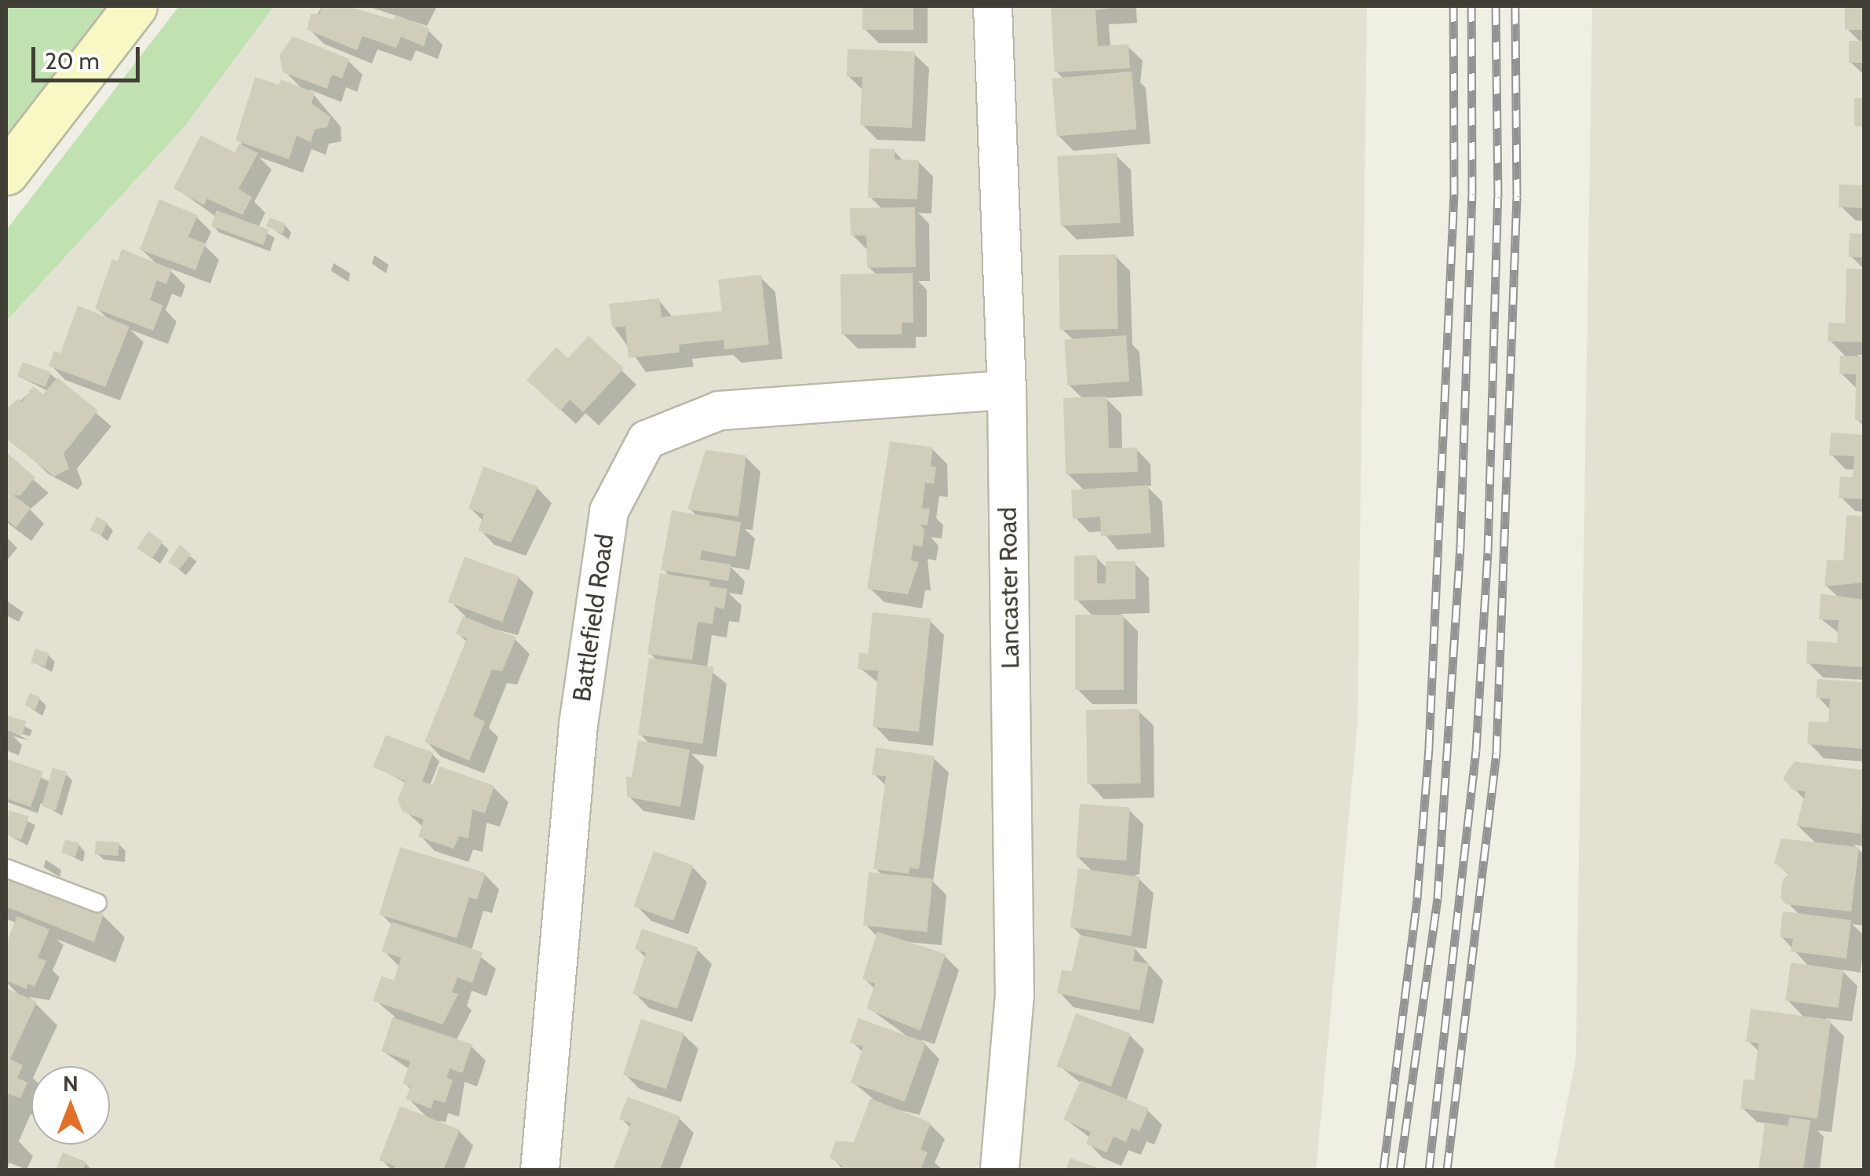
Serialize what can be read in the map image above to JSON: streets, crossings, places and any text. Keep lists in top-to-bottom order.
{
  "streets": {
    "street": ["Lancaster Road", "Battlefield Road"]
  },
  "crossings": [
    ["Lancaster Road", "Battlefield Road"]
  ],
  "scale_bar": "20 m",
  "north": "top"
}
